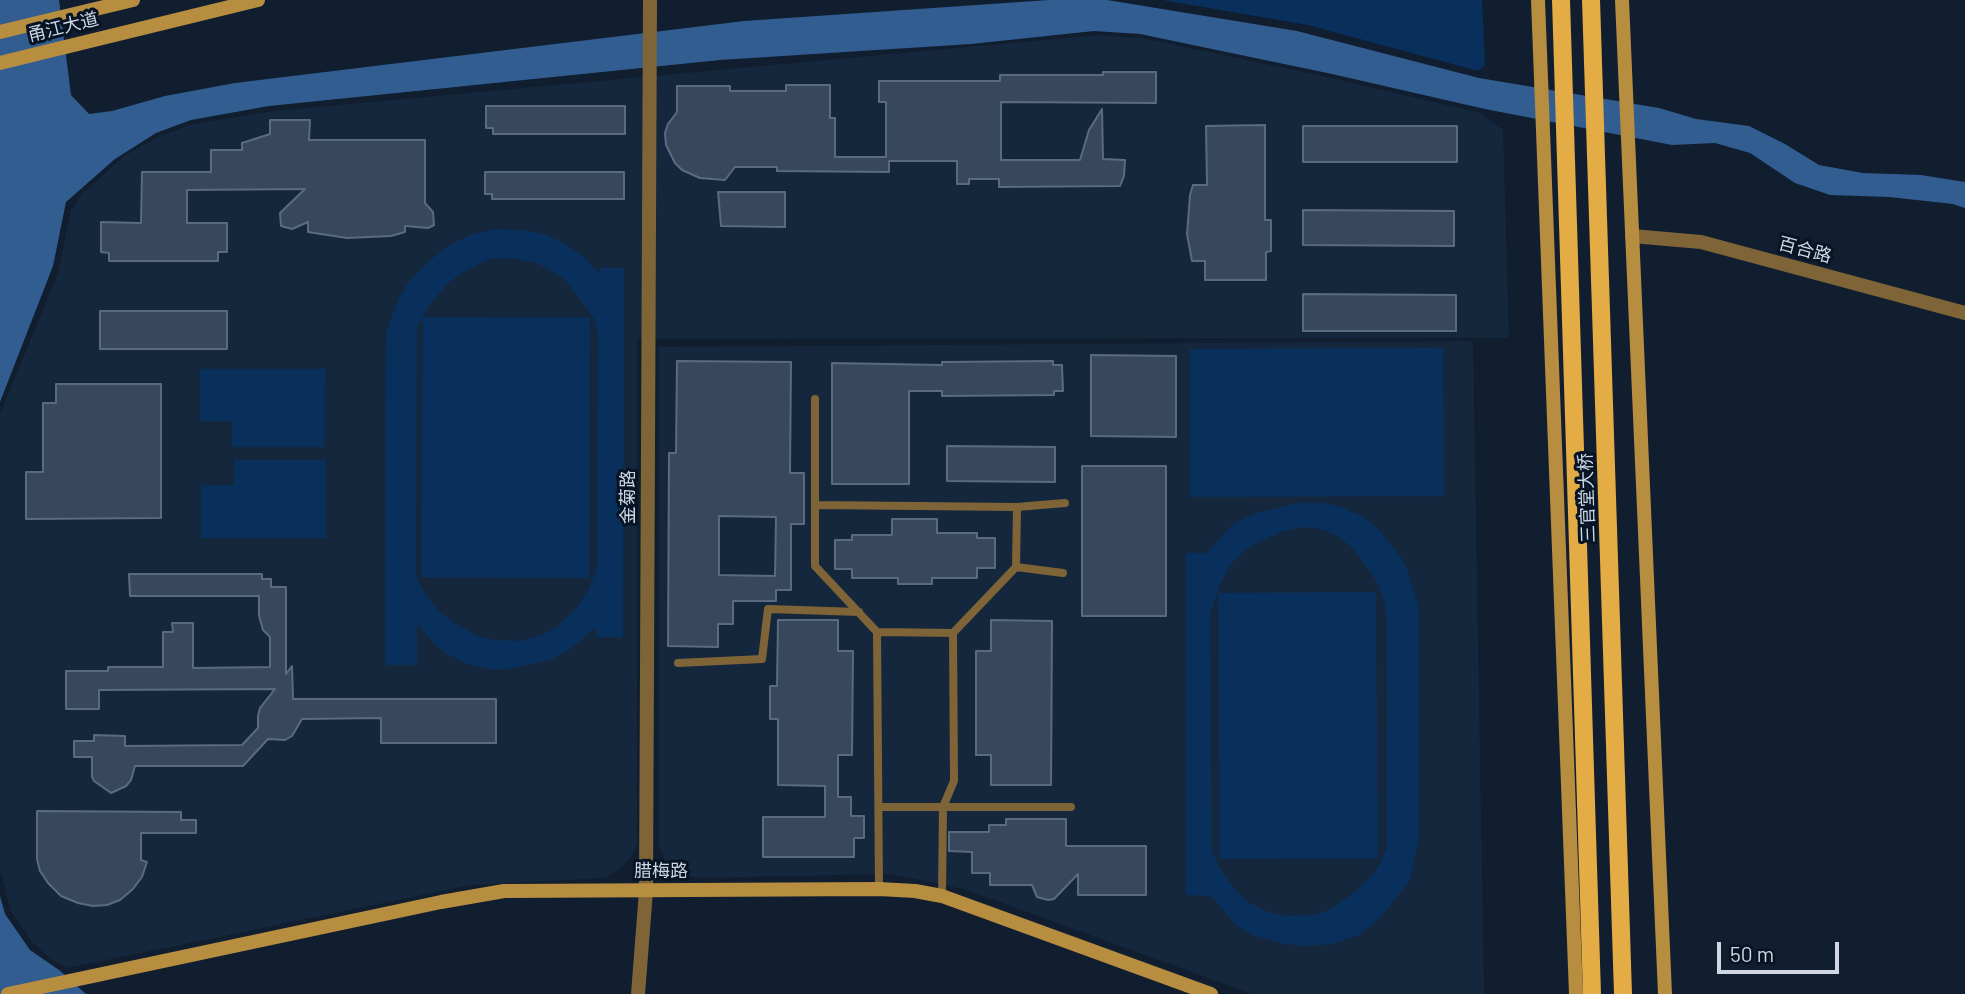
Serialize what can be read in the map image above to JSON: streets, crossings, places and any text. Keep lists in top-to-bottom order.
{
  "streets": {
    "main road": ["三官堂大桥"],
    "street": [
      "甬江大道",
      "百合路",
      "金菊路",
      "腊梅路"
    ]
  },
  "crossings": [
    ["金菊路", "腊梅路"]
  ],
  "scale_bar": "50 m"
}
